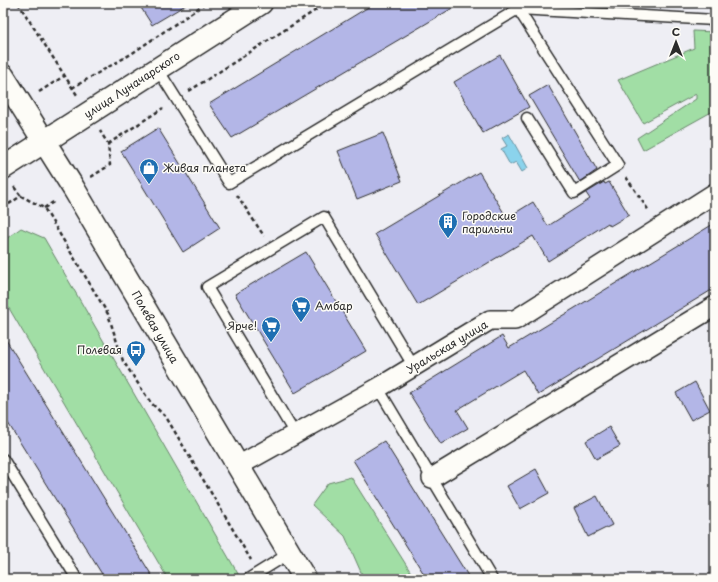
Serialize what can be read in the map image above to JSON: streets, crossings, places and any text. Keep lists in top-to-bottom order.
{
  "streets": {
    "street": ["улица Луначарского", "Полевая улица", "Уральская улица"]
  },
  "crossings": [
    ["улица Луначарского", "Полевая улица"],
    ["Полевая улица", "Уральская улица"]
  ],
  "places": {
    "shop": ["Живая планета"],
    "building": ["Городские парильни"],
    "supermarket": ["Амбар", "Ярче!"],
    "bus stop": ["Полевая"]
  },
  "north": "top"
}
